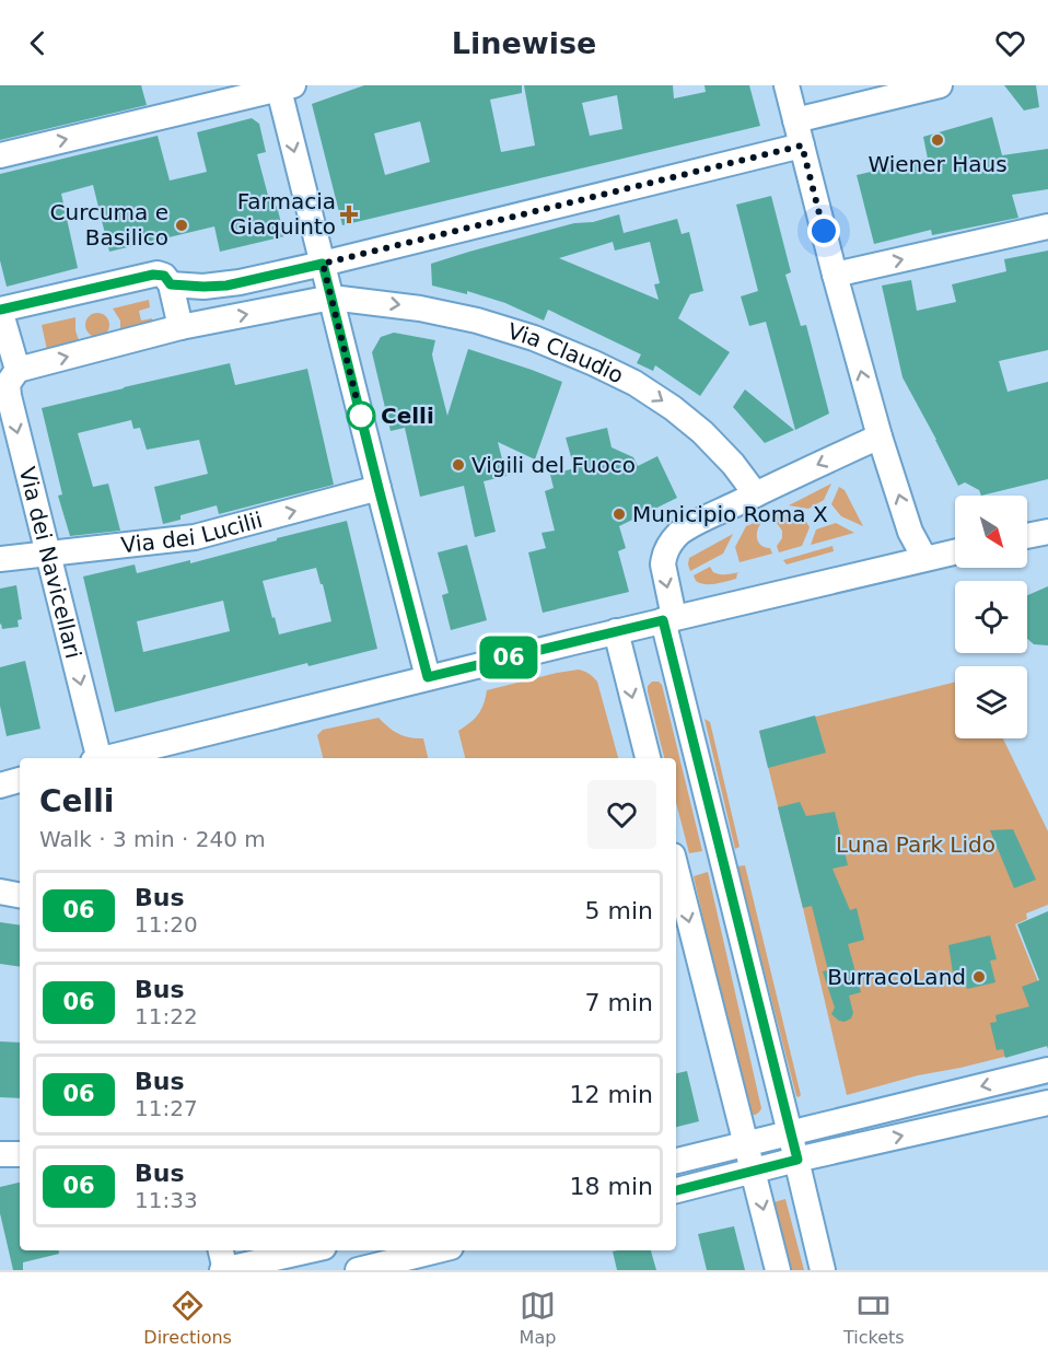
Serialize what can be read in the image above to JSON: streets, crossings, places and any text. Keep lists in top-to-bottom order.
{
  "streets": {
    "street": ["Via Claudio", "Via dei Lucilii", "Via dei Navicellari"]
  },
  "crossings": [
    ["Via Claudio", "Via dei Navicellari"],
    ["Via dei Lucilii", "Via dei Navicellari"]
  ],
  "one_way": ["Via dei Navicellari"],
  "parks": ["Luna Park Lido"],
  "places": {
    "other": [
      "Wiener Haus",
      "Curcuma e Basilico",
      "Celli",
      "Vigili del Fuoco",
      "Municipio Roma X",
      "BurracoLand"
    ],
    "health": ["Farmacia Giaquinto"]
  },
  "lines": ["bus line 06"],
  "north": "bottom right",
  "page": {
    "header": "Linewise",
    "on_map": "06",
    "heading": ["Celli", "Walk · 3 min · 240 m"],
    "list": [
      {
        "mark": "06",
        "name": "Bus",
        "note": "11:20",
        "value": "5 min"
      },
      {
        "mark": "06",
        "name": "Bus",
        "note": "11:22",
        "value": "7 min"
      },
      {
        "mark": "06",
        "name": "Bus",
        "note": "11:27",
        "value": "12 min"
      },
      {
        "mark": "06",
        "name": "Bus",
        "note": "11:33",
        "value": "18 min"
      }
    ],
    "tabs": ["Directions", "Map", "Tickets"]
  }
}
